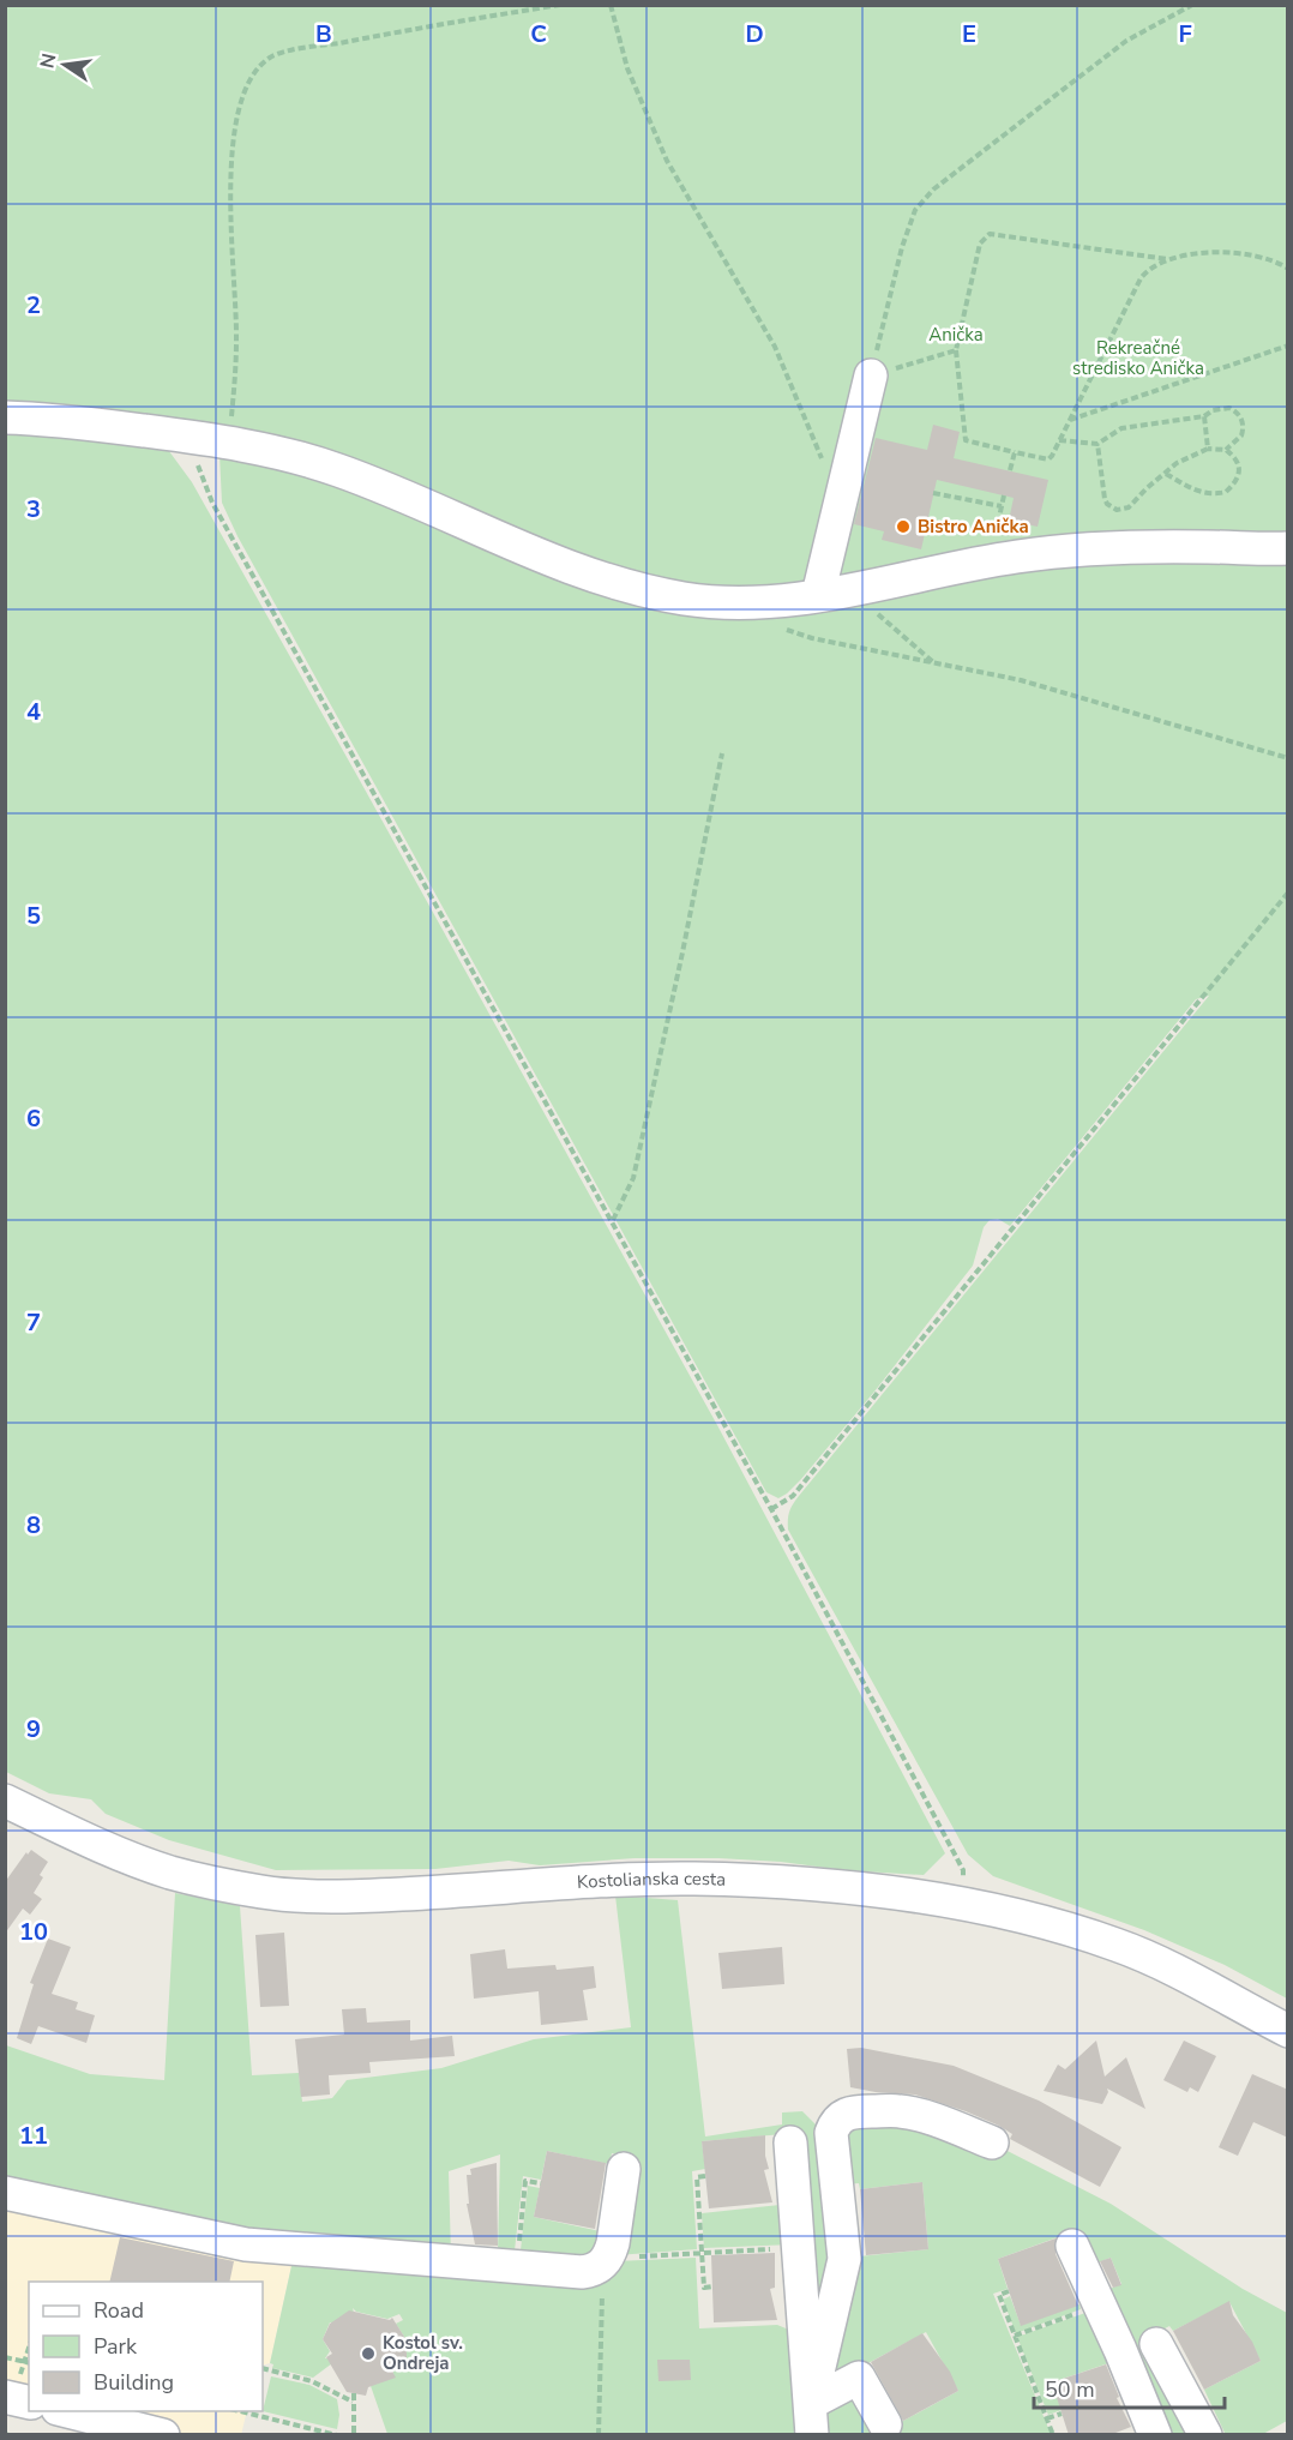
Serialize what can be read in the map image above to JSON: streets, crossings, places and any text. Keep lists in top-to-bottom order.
{
  "streets": {
    "street": ["Kostolianska cesta"]
  },
  "parks": ["Anička", "Rekreačné stredisko Anička"],
  "places": ["Bistro Anička", "Kostol sv. Ondreja"],
  "legend": ["Road", "Park", "Building"],
  "scale_bar": "50 m",
  "north": "left",
  "grid": {
    "columns": [
      "B",
      "C",
      "D",
      "E",
      "F"
    ],
    "rows": [
      "2",
      "3",
      "4",
      "5",
      "6",
      "7",
      "8",
      "9",
      "10",
      "11"
    ]
  }
}
